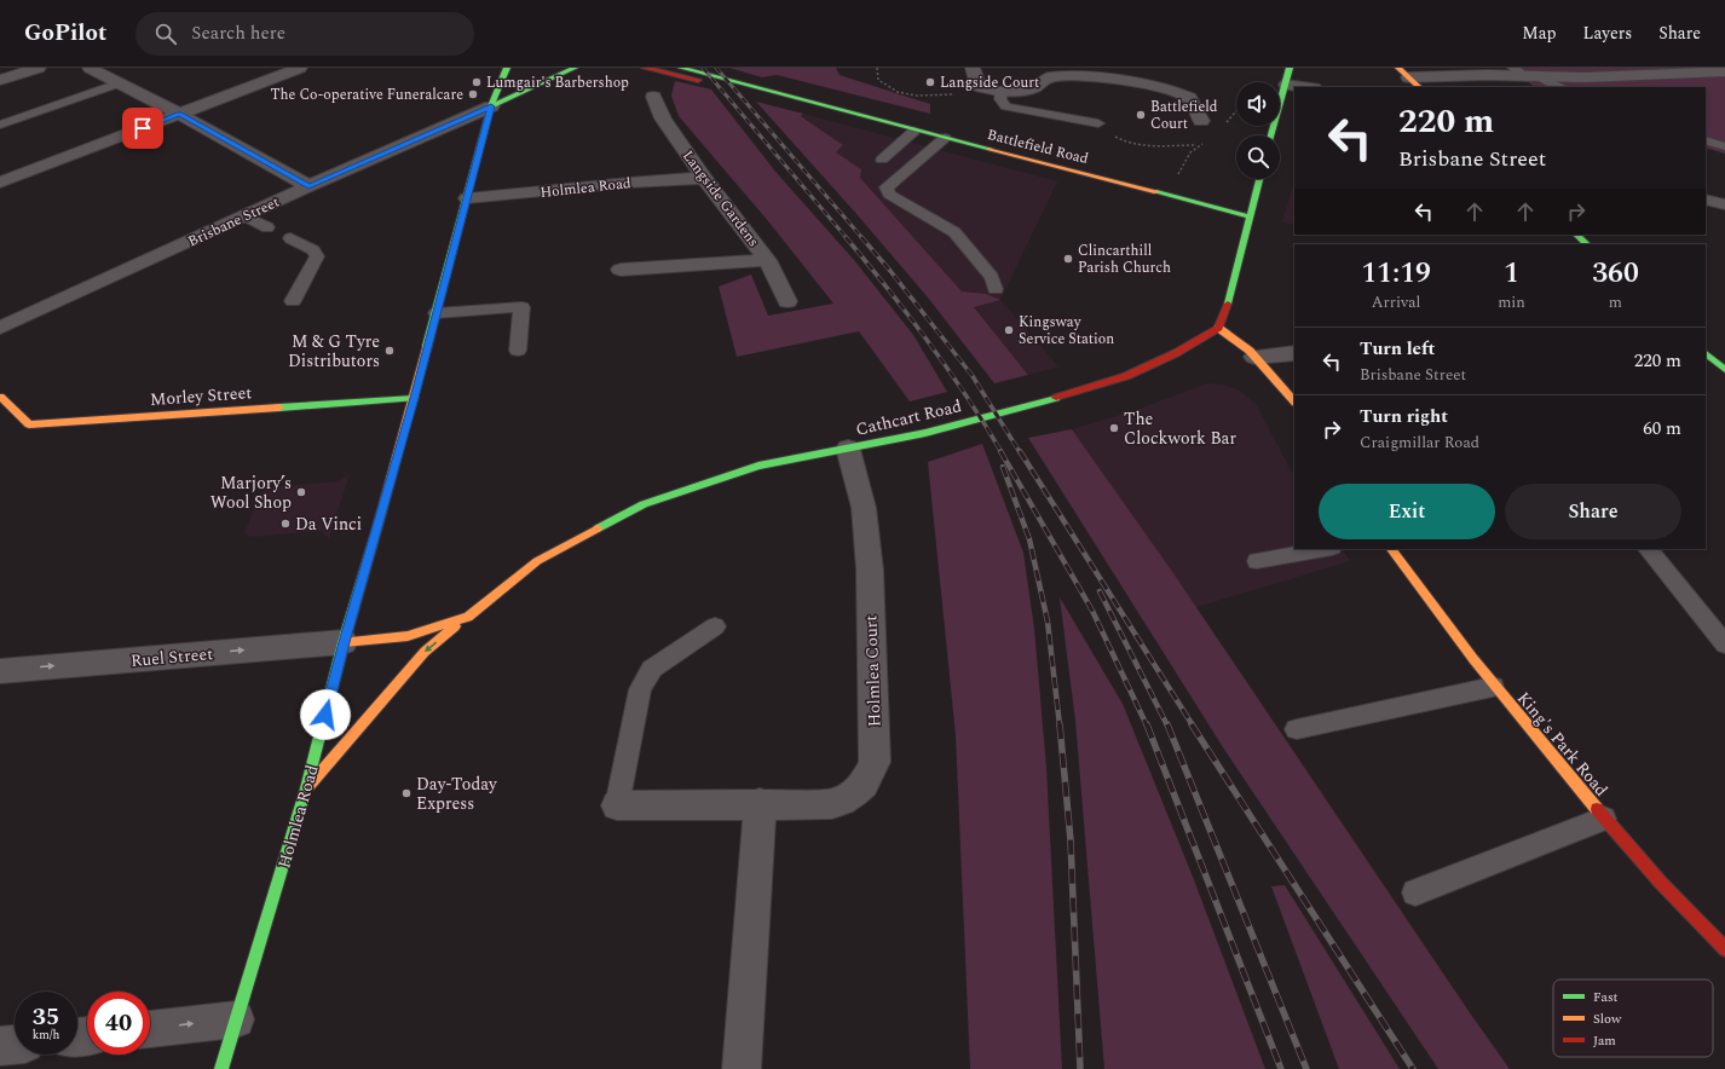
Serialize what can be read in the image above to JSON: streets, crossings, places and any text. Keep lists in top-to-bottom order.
{
  "streets": {
    "street": [
      "Battlefield Road",
      "Holmlea Road",
      "Langside Gardens",
      "Brisbane Street",
      "Morley Street",
      "Cathcart Road",
      "Ruel Street",
      "Holmlea Court",
      "King's Park Road"
    ]
  },
  "crossings": [
    ["Holmlea Road", "Langside Gardens"],
    ["Holmlea Road", "Brisbane Street"],
    ["Holmlea Road", "Morley Street"],
    ["Holmlea Road", "Cathcart Road"],
    ["Holmlea Road", "Ruel Street"],
    ["Cathcart Road", "Ruel Street"],
    ["Cathcart Road", "Holmlea Court"]
  ],
  "one_way": ["Ruel Street"],
  "places": [
    "Lumgair's Barbershop",
    "Langside Court",
    "The Co-operative Funeralcare",
    "Battlefield Court",
    "Clincarthill Parish Church",
    "Kingsway Service Station",
    "M & G Tyre Distributors",
    "The Clockwork Bar",
    "Marjory’s Wool Shop",
    "Da Vinci",
    "Day-Today Express"
  ],
  "legend": ["Fast", "Slow", "Jam"],
  "page": {
    "header": "GoPilot",
    "search": "Search here",
    "nav": ["Map", "Layers", "Share"],
    "turn": ["220 m", "Brisbane Street"],
    "eta": [
      "11:19",
      "Arrival",
      "1",
      "min",
      "360",
      "m"
    ],
    "list": [
      {
        "name": "Turn left",
        "note": "Brisbane Street",
        "value": "220 m"
      },
      {
        "name": "Turn right",
        "note": "Craigmillar Road",
        "value": "60 m"
      }
    ],
    "buttons": ["Exit", "Share"],
    "speed": "35 km/h",
    "limit": "40"
  }
}
